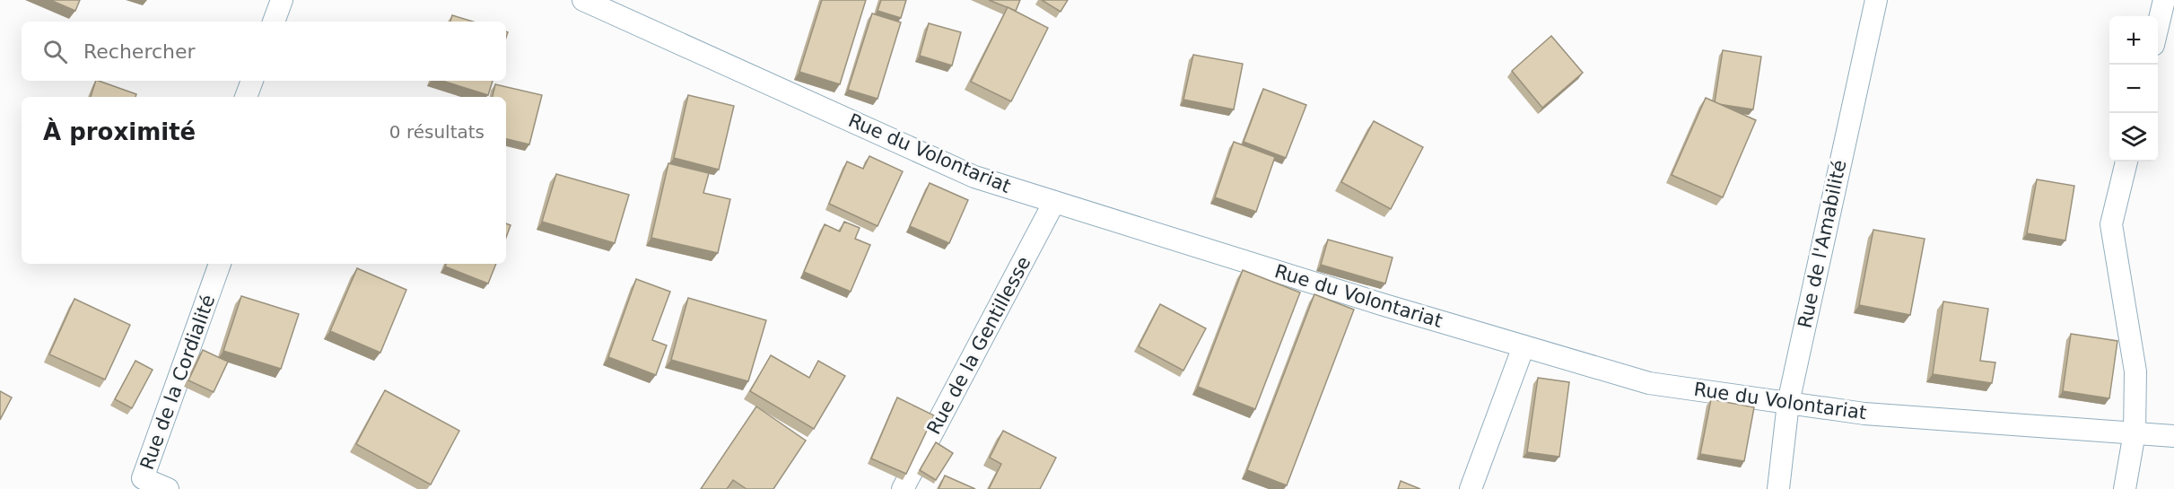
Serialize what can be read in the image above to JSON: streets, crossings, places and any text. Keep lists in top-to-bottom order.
{
  "streets": {
    "street": [
      "Rue du Volontariat",
      "Rue de l'Amabilité",
      "Rue de la Gentillesse",
      "Rue de la Cordialité"
    ]
  },
  "crossings": [
    ["Rue du Volontariat", "Rue de l'Amabilité"],
    ["Rue du Volontariat", "Rue de la Gentillesse"]
  ],
  "page": {
    "map_buttons": ["+", "−"],
    "search": "Rechercher",
    "heading": ["À proximité", "0 résultats"]
  }
}
